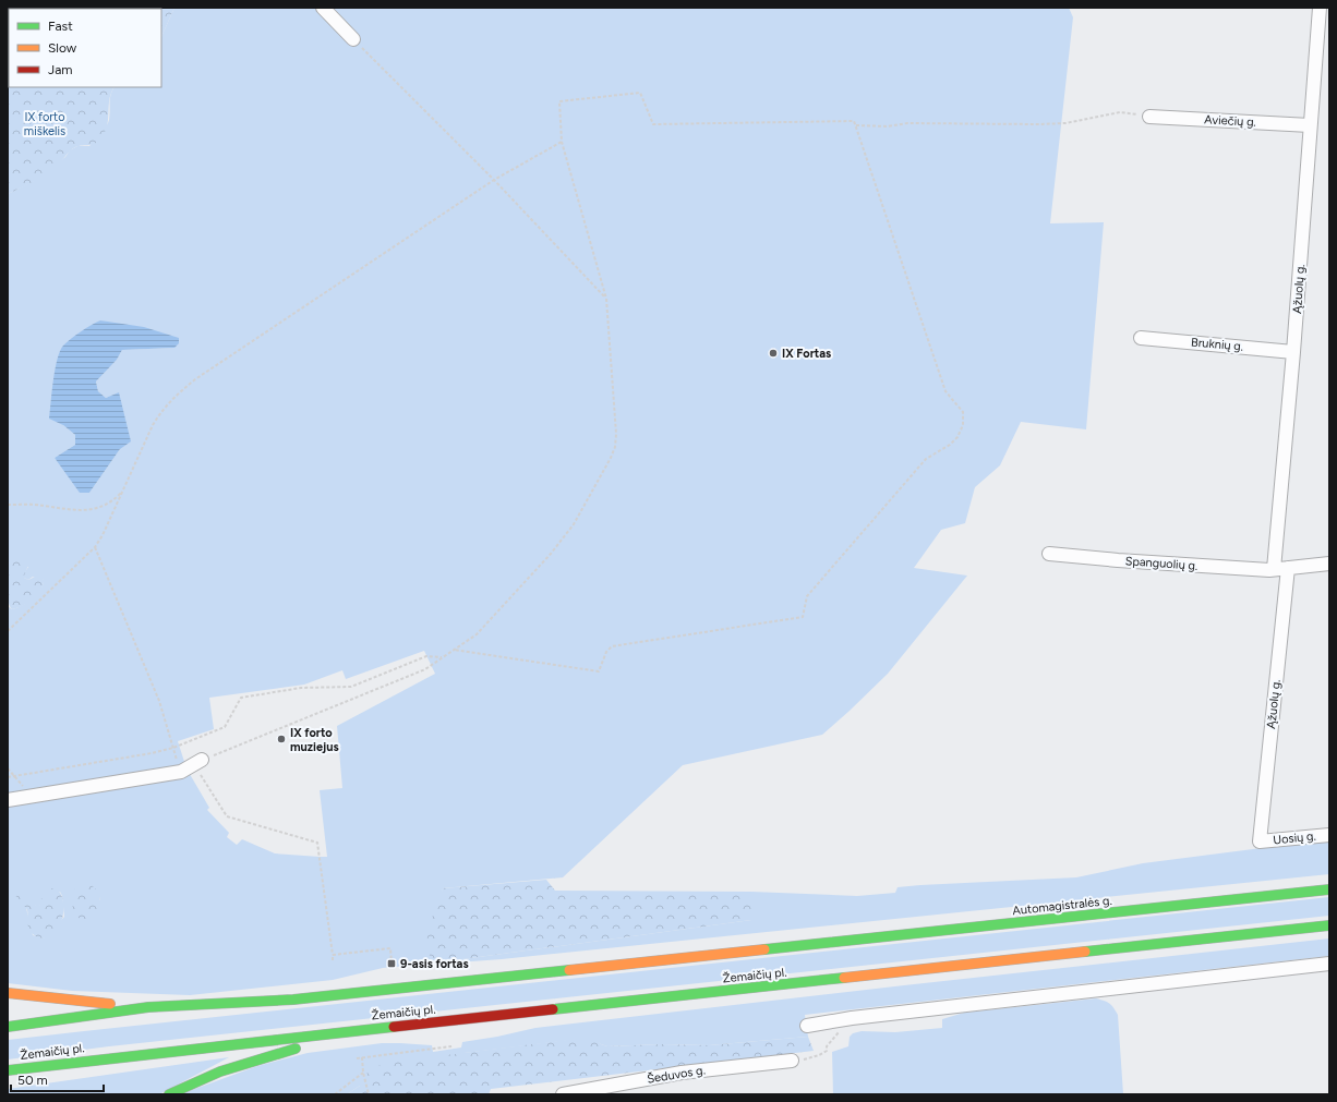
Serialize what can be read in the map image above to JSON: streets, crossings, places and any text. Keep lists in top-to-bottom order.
{
  "streets": {
    "highway": ["Automagistralės g.", "Žemaičių pl."],
    "street": [
      "Aviečių g.",
      "Ąžuolų g.",
      "Bruknių g.",
      "Spanguolių g.",
      "Uosių g.",
      "Šeduvos g."
    ]
  },
  "crossings": [
    ["Aviečių g.", "Ąžuolų g."],
    ["Ąžuolų g.", "Bruknių g."],
    ["Ąžuolų g.", "Spanguolių g."],
    ["Ąžuolų g.", "Uosių g."],
    ["Automagistralės g.", "Žemaičių pl."]
  ],
  "parks": ["IX forto miškelis"],
  "places": {
    "other": ["IX Fortas", "IX forto muziejus"],
    "transit": ["9-asis fortas"]
  },
  "legend": ["Fast", "Slow", "Jam"],
  "scale_bar": "50 m"
}
